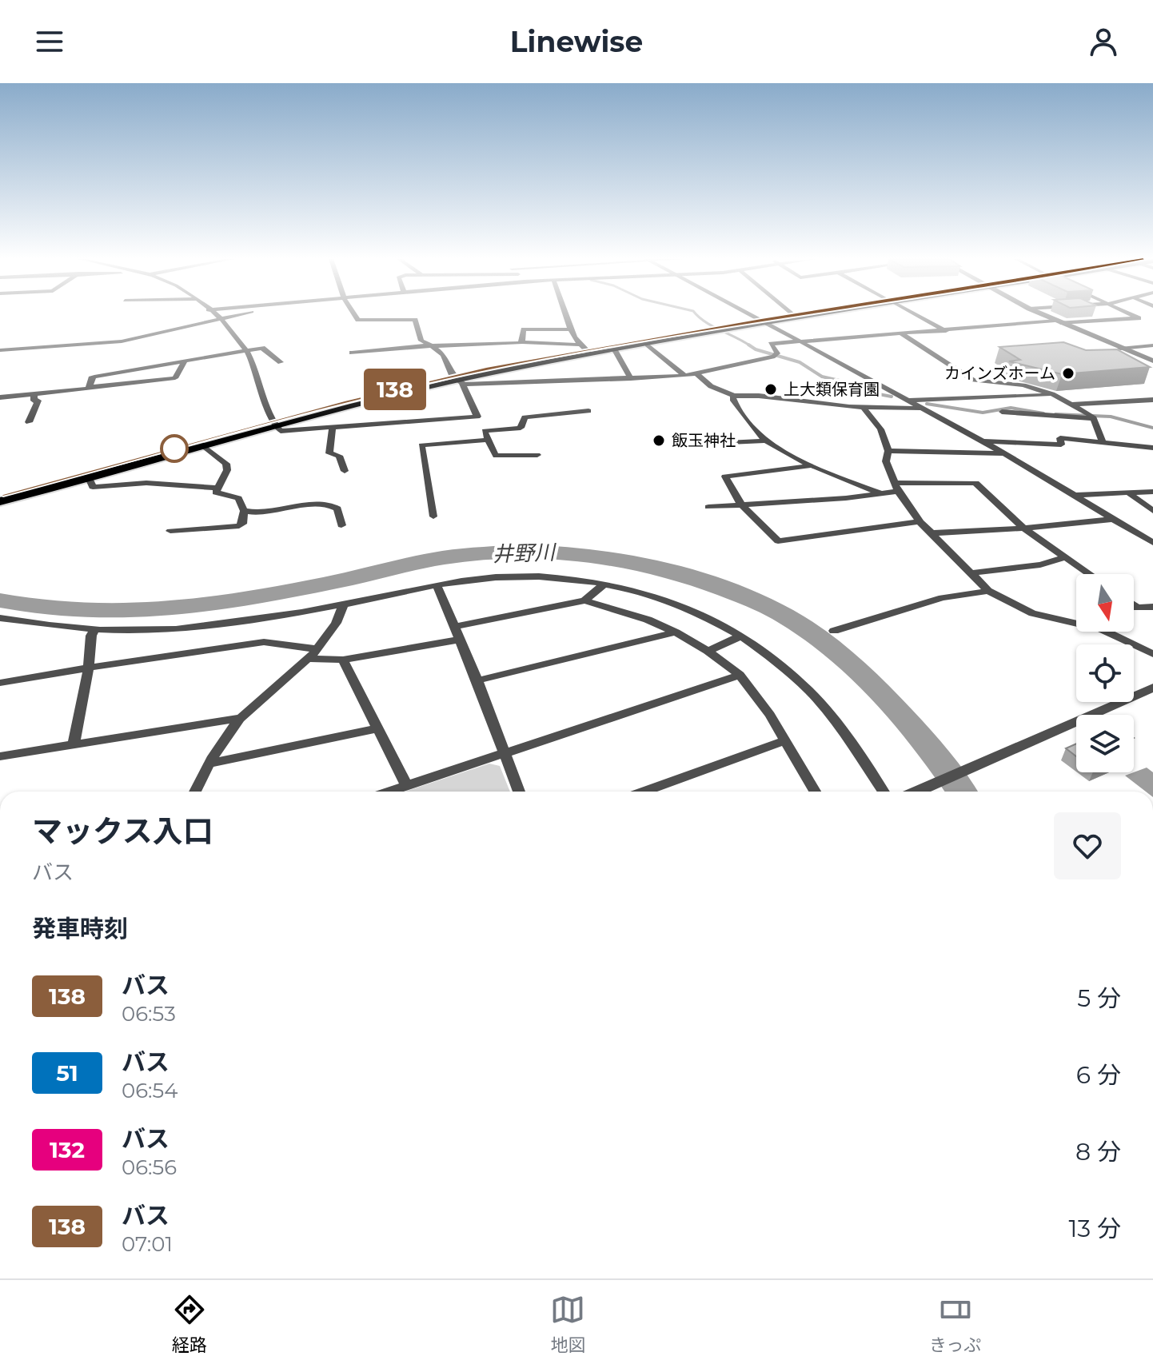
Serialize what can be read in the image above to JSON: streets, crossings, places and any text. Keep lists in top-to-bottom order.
{
  "water": ["井野川"],
  "places": ["カインズホーム", "上大類保育園", "飯玉神社"],
  "lines": ["bus line 138"],
  "north": "bottom",
  "page": {
    "header": "Linewise",
    "on_map": "138",
    "heading": [
      ["マックス入口", "バス"],
      "発車時刻"
    ],
    "list": [
      {
        "mark": "138",
        "name": "バス",
        "note": "06:53",
        "value": "5 分"
      },
      {
        "mark": "51",
        "name": "バス",
        "note": "06:54",
        "value": "6 分"
      },
      {
        "mark": "132",
        "name": "バス",
        "note": "06:56",
        "value": "8 分"
      },
      {
        "mark": "138",
        "name": "バス",
        "note": "07:01",
        "value": "13 分"
      }
    ],
    "tabs": ["経路", "地図", "きっぷ"]
  }
}
